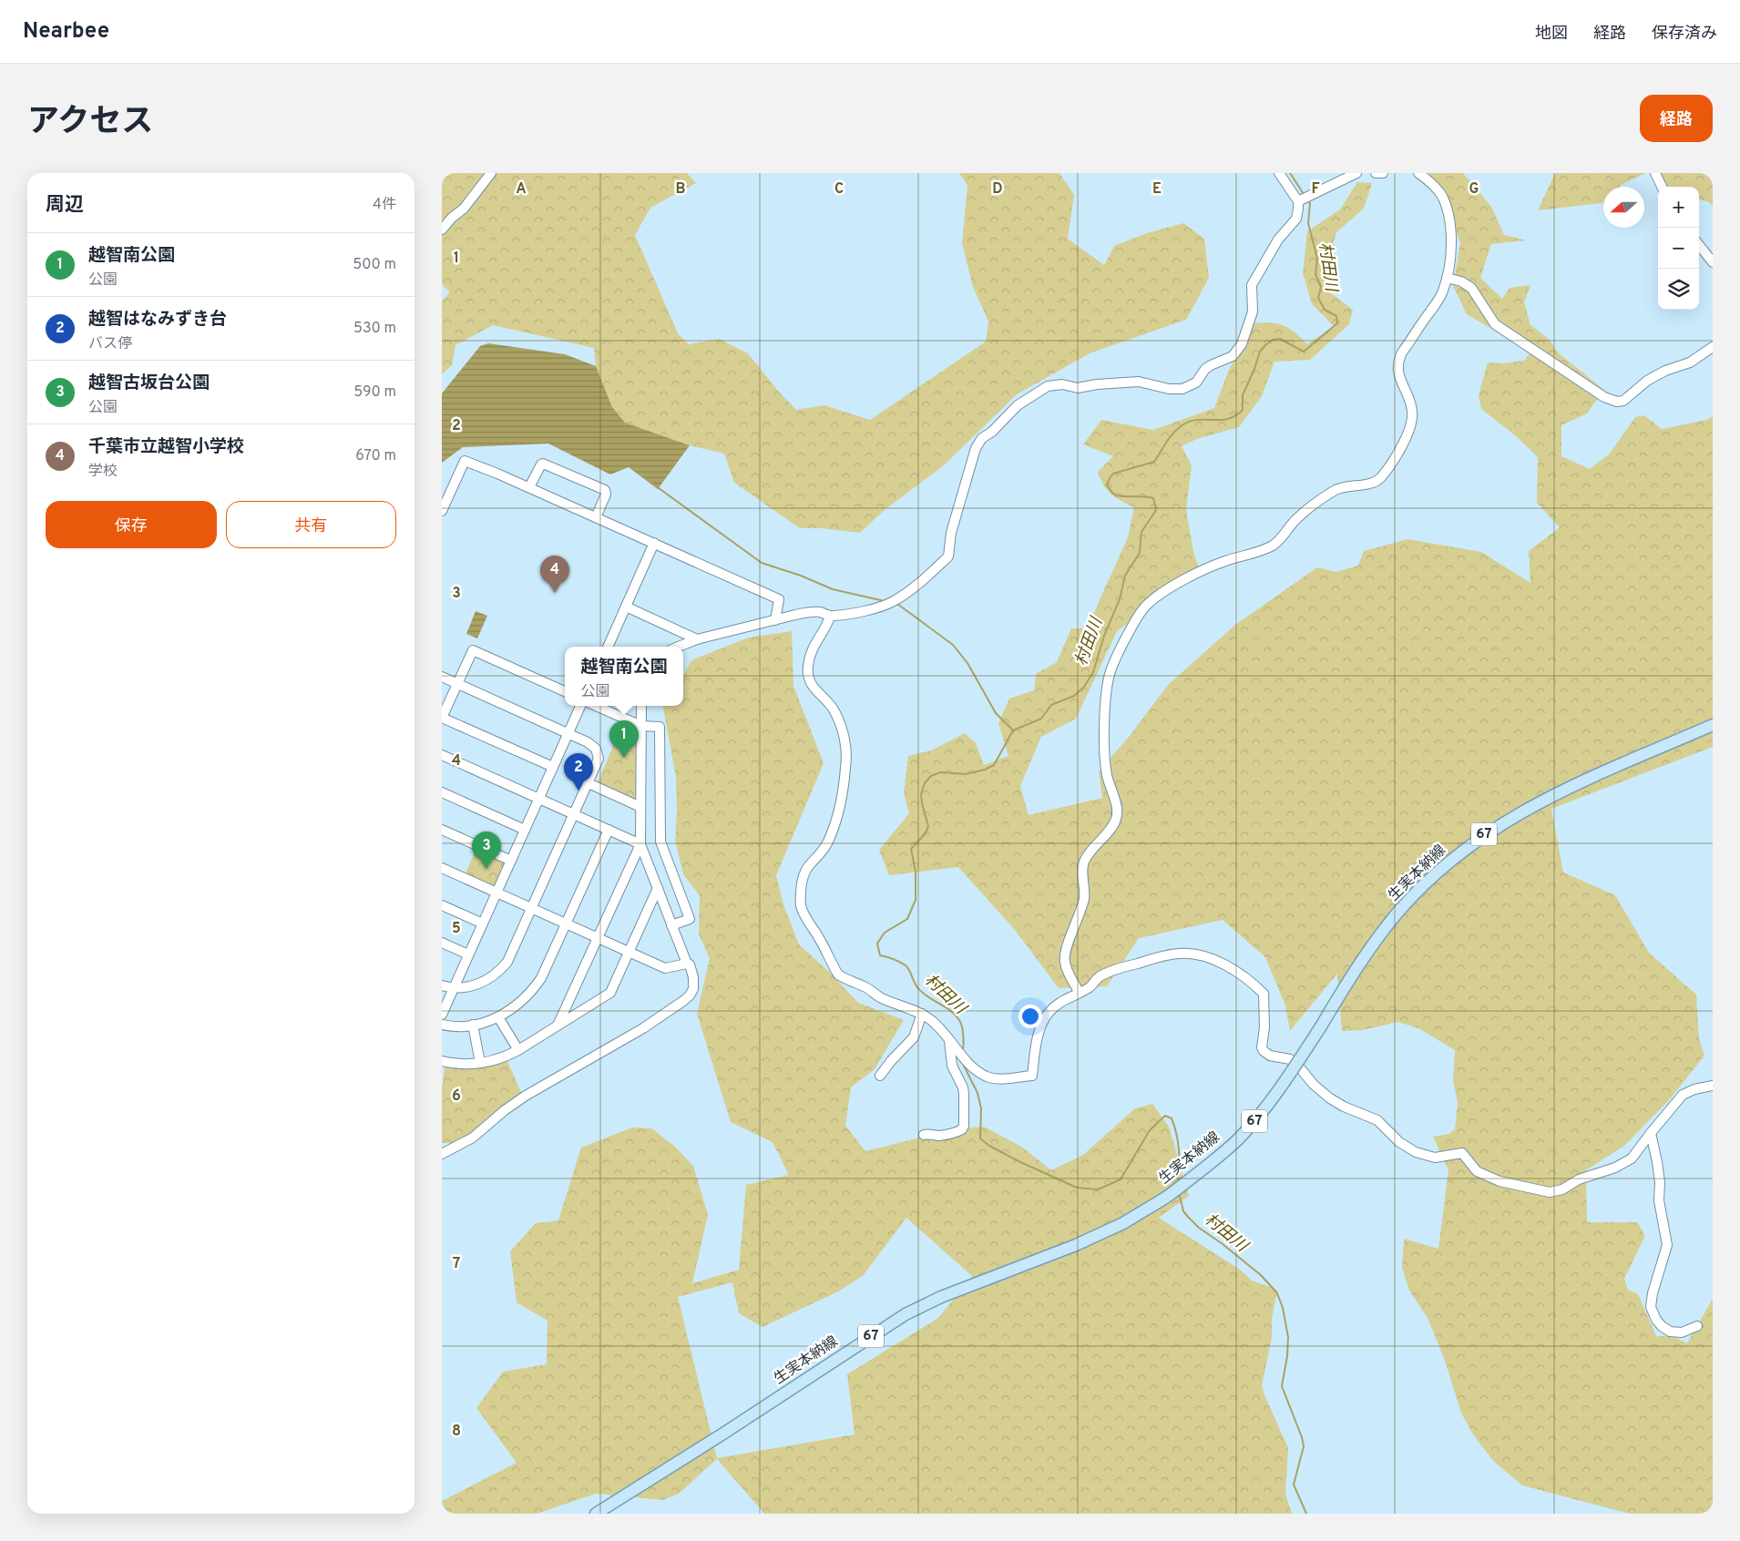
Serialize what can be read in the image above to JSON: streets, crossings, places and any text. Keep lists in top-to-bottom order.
{
  "streets": {
    "main road": ["67", "生実本納線"]
  },
  "water": ["村田川"],
  "north": "left",
  "page": {
    "header": "Nearbee",
    "nav": ["地図", "経路", "保存済み"],
    "title": "アクセス",
    "buttons": [
      "経路",
      ["保存", "共有"]
    ],
    "heading": ["周辺", "4件"],
    "map_buttons": ["+", "−"],
    "list": [
      {
        "mark": "1",
        "name": "越智南公園",
        "note": "公園",
        "value": "500 m"
      },
      {
        "mark": "2",
        "name": "越智はなみずき台",
        "note": "バス停",
        "value": "530 m"
      },
      {
        "mark": "3",
        "name": "越智古坂台公園",
        "note": "公園",
        "value": "590 m"
      },
      {
        "mark": "4",
        "name": "千葉市立越智小学校",
        "note": "学校",
        "value": "670 m"
      }
    ],
    "pins": [
      "4",
      "1",
      "2",
      "3"
    ],
    "popup": ["越智南公園", "公園"]
  },
  "grid": {
    "columns": [
      "A",
      "B",
      "C",
      "D",
      "E",
      "F",
      "G"
    ],
    "rows": [
      "1",
      "2",
      "3",
      "4",
      "5",
      "6",
      "7",
      "8"
    ]
  }
}
